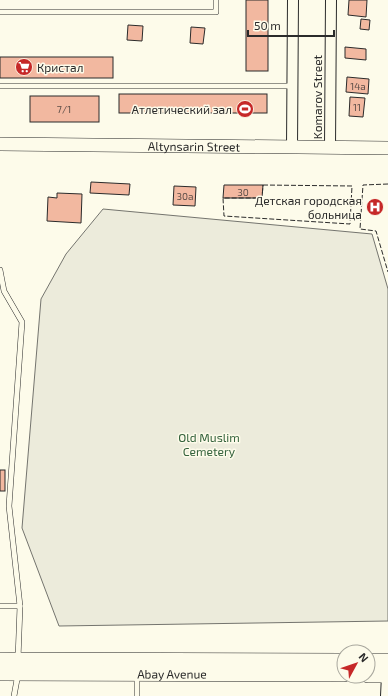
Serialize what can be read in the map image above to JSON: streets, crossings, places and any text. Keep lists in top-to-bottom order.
{
  "streets": {
    "main road": ["Abay Avenue"],
    "street": ["Komarov Street", "Altynsarin Street"]
  },
  "crossings": [
    ["Komarov Street", "Altynsarin Street"]
  ],
  "parks": ["Old Muslim Cemetery"],
  "places": {
    "supermarket": ["Кристал"],
    "sports": ["Атлетический зал"],
    "hospital": ["Детская городская больница"]
  },
  "house_numbers": [
    "14а",
    "11",
    "7/1",
    "30",
    "30а"
  ],
  "scale_bar": "50 m",
  "north": "top right"
}
